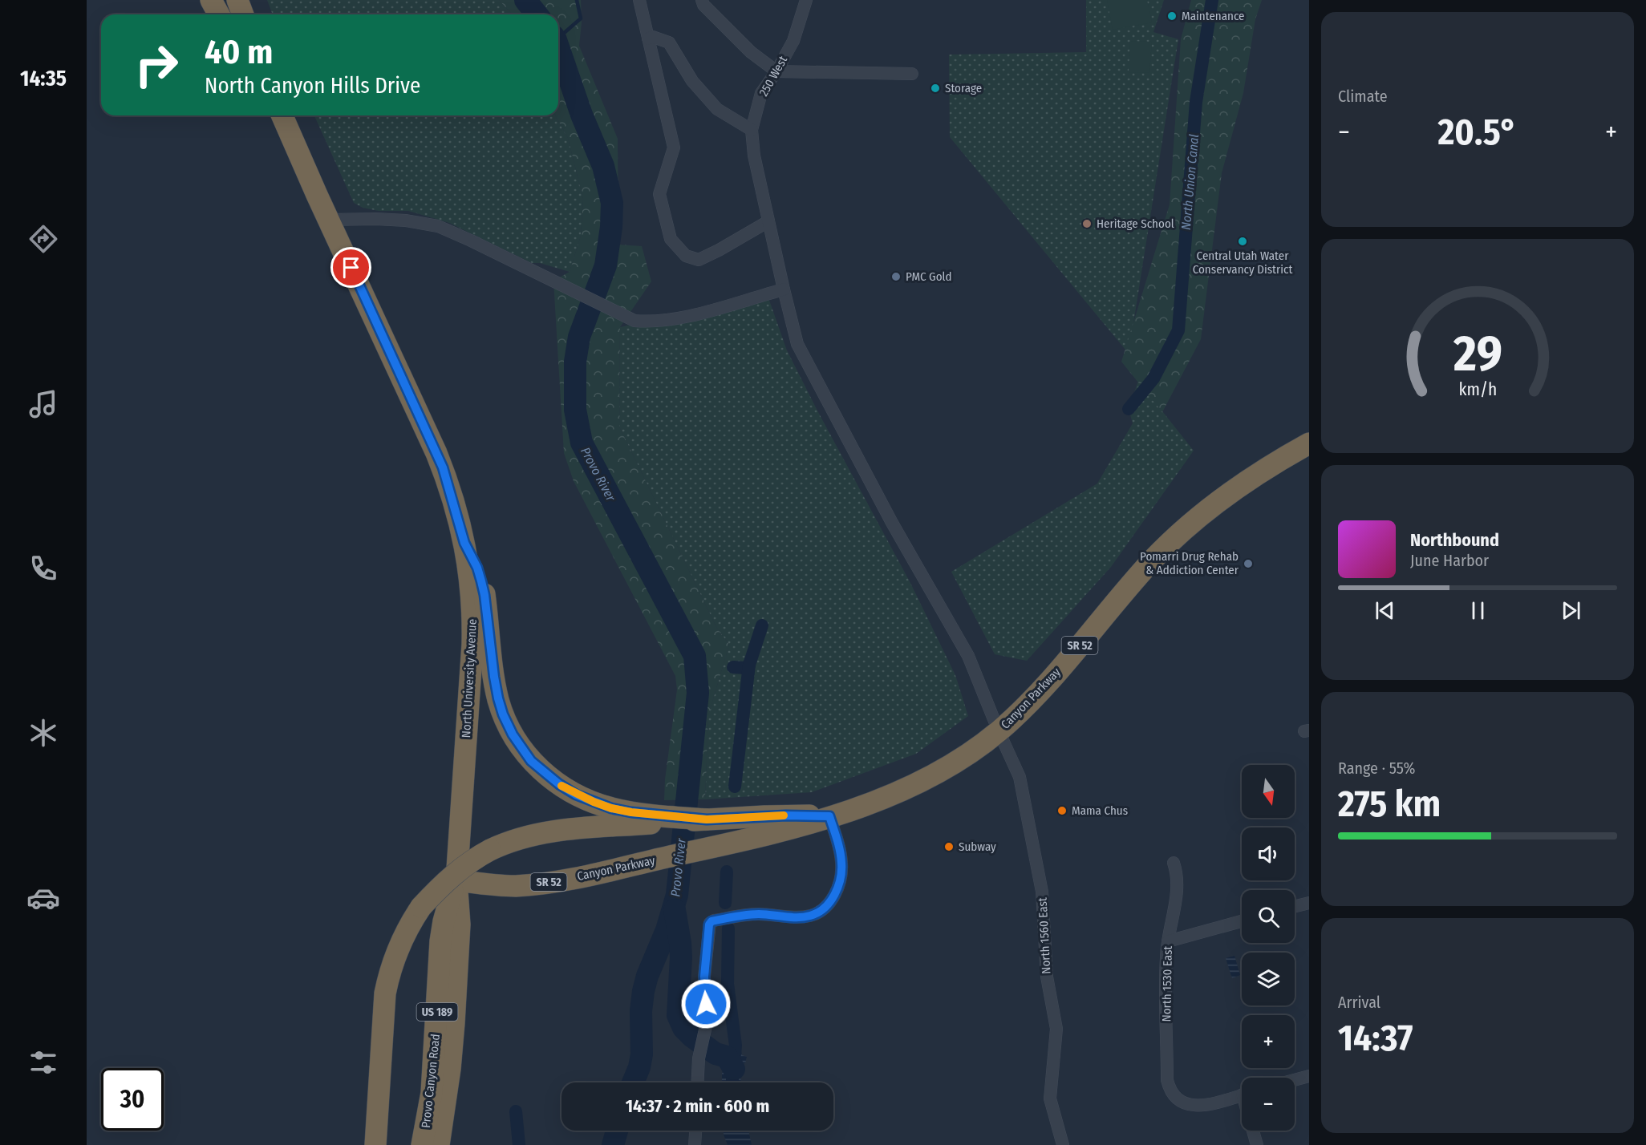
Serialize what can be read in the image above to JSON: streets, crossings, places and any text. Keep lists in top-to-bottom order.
{
  "streets": {
    "highway": [
      "SR 52",
      "North University Avenue",
      "Canyon Parkway",
      "US 189",
      "Provo Canyon Road"
    ],
    "street": ["250 West", "North 1560 East", "North 1530 East"]
  },
  "crossings": [
    ["250 West", "North 1560 East"],
    ["North University Avenue", "Canyon Parkway"],
    ["North University Avenue", "Provo Canyon Road"],
    ["Canyon Parkway", "North 1560 East"],
    ["Canyon Parkway", "Provo Canyon Road"]
  ],
  "water": ["North Union Canal", "Provo River"],
  "places": [
    "Maintenance",
    "Storage",
    "Heritage School",
    "Central Utah Water Conservancy District",
    "PMC Gold",
    "Pomarri Drug Rehab & Addiction Center",
    "Mama Chus",
    "Subway"
  ],
  "north": "bottom",
  "page": {
    "tabs": "14:35",
    "tile": [
      "Climate",
      ["Range · 55%", "275 km"],
      ["Arrival", "14:37"]
    ],
    "turn": ["40 m", "North Canyon Hills Drive"],
    "heat": ["−", "20.5°", "+"],
    "song": ["Northbound", "June Harbor"],
    "map_buttons": ["+", "−"],
    "limit": "30",
    "trip": "14:37 · 2 min · 600 m",
    "gauge": ["29", "km/h"]
  }
}
